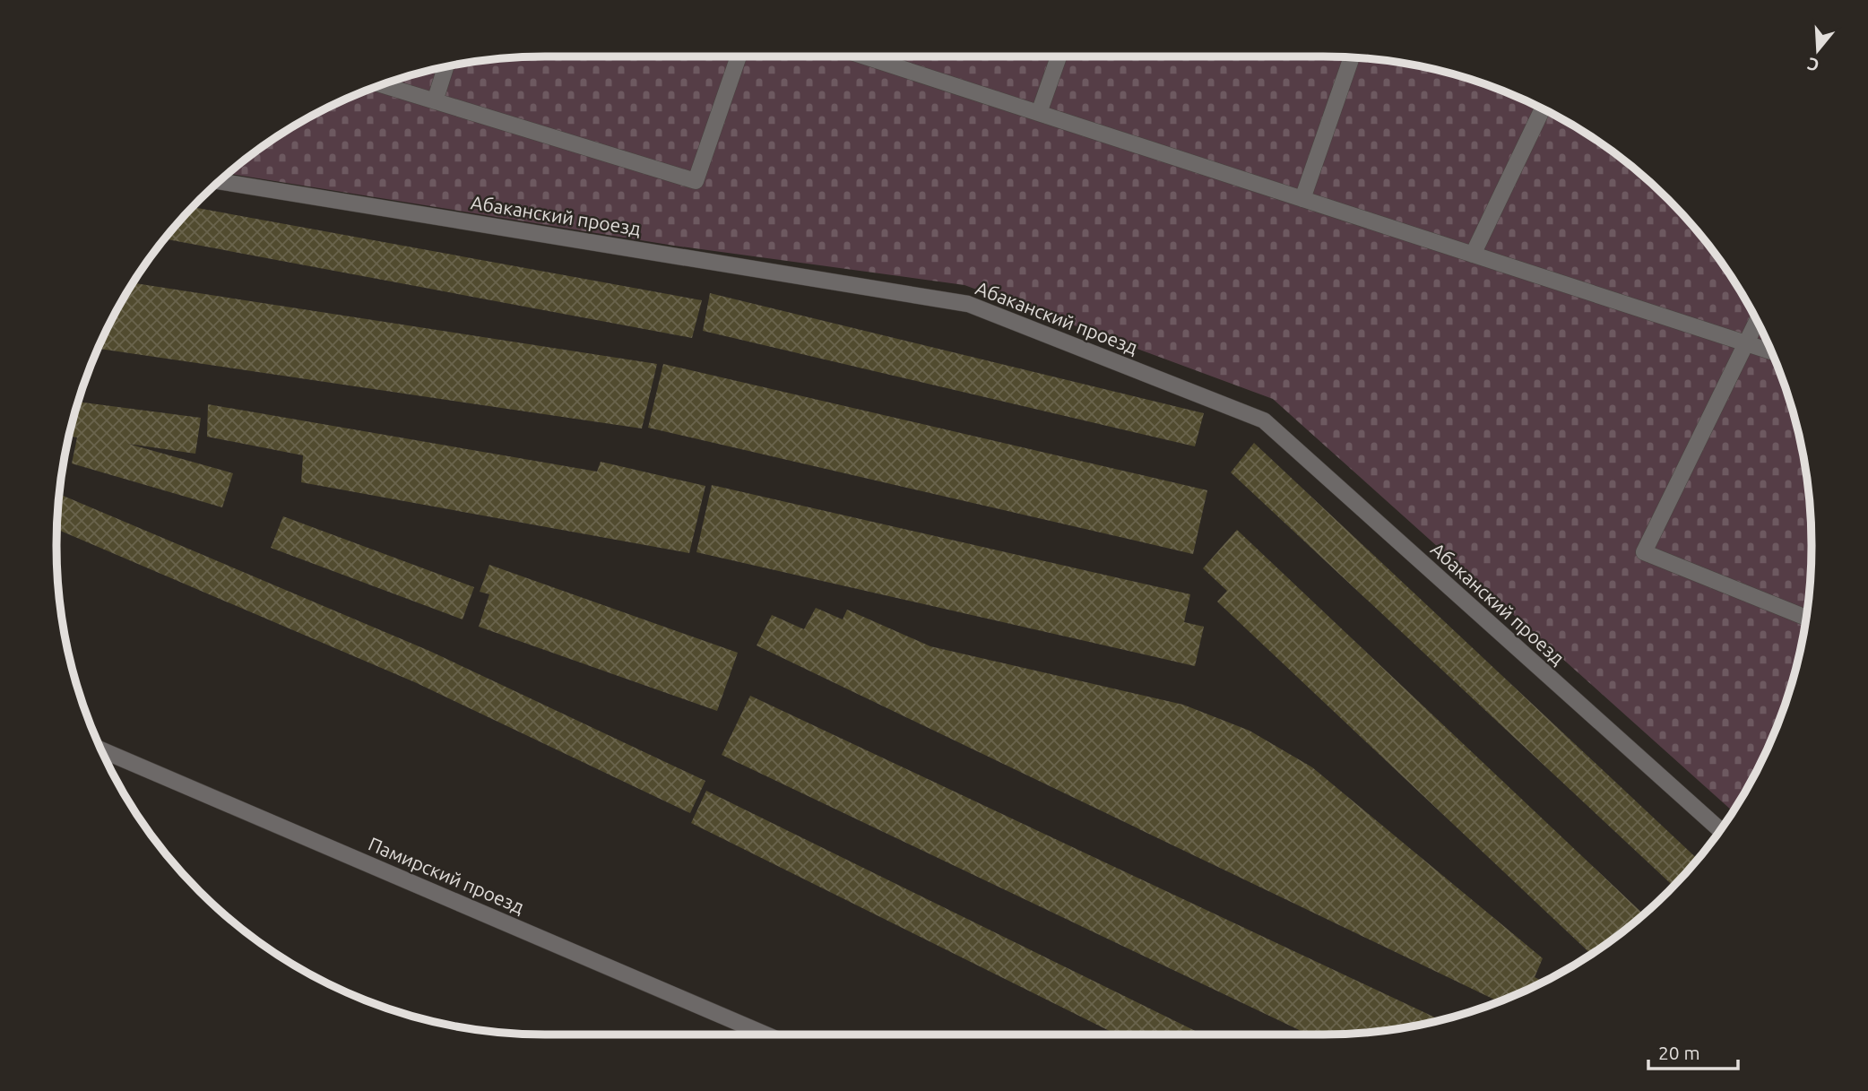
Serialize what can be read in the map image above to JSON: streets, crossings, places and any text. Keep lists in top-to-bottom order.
{
  "streets": {
    "street": ["Абаканский проезд", "Памирский проезд"]
  },
  "scale_bar": "20 m",
  "north": "bottom"
}
